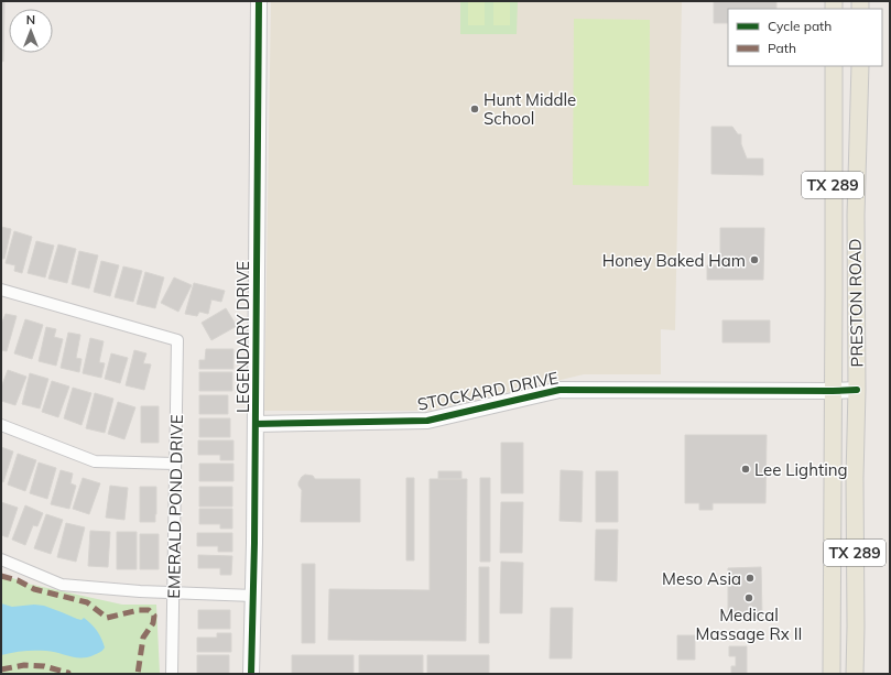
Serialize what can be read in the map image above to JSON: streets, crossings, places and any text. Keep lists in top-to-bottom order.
{
  "streets": {
    "main road": ["TX 289", "PRESTON ROAD"],
    "street": ["LEGENDARY DRIVE", "STOCKARD DRIVE", "EMERALD POND DRIVE"]
  },
  "crossings": [
    ["PRESTON ROAD", "STOCKARD DRIVE"],
    ["LEGENDARY DRIVE", "STOCKARD DRIVE"]
  ],
  "places": [
    "Hunt Middle School",
    "Honey Baked Ham",
    "Lee Lighting",
    "Meso Asia",
    "Medical Massage Rx II"
  ],
  "legend": ["Cycle path", "Path"],
  "north": "top"
}
